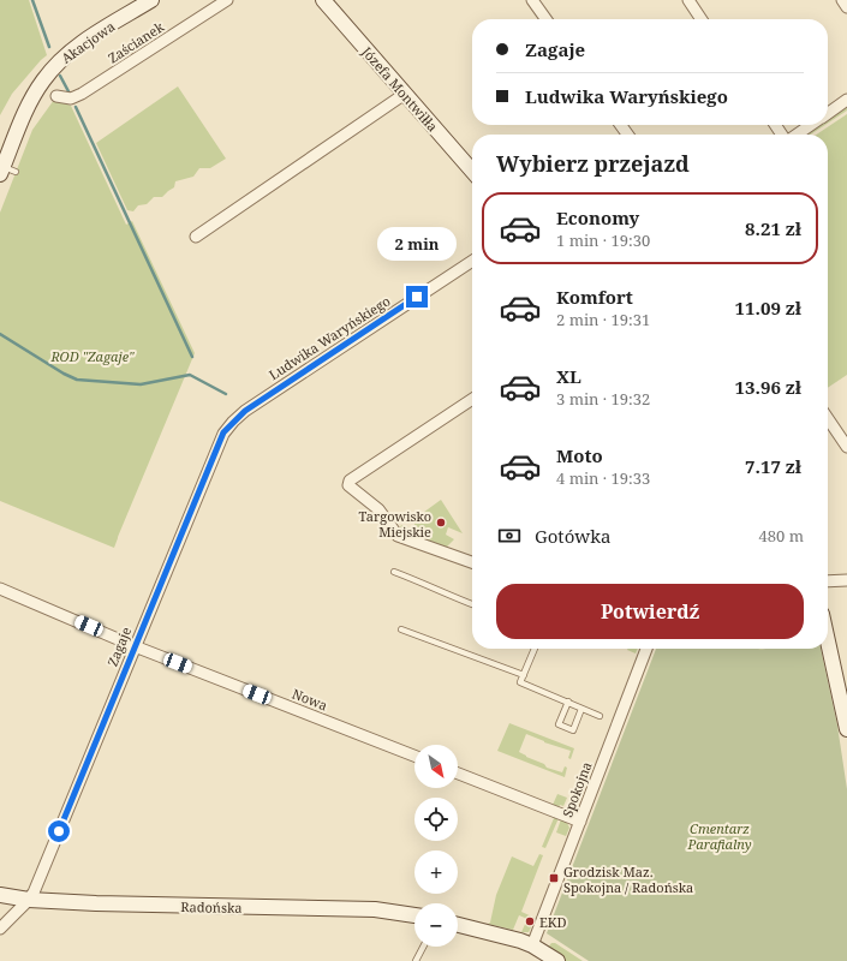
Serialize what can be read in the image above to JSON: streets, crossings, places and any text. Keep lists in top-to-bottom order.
{
  "streets": {
    "street": [
      "Akacjowa",
      "Zaścianek",
      "Józefa Montwiłła",
      "Ludwika Waryńskiego",
      "Zagaje",
      "Nowa",
      "Spokojna",
      "Radońska"
    ]
  },
  "crossings": [
    ["Ludwika Waryńskiego", "Zagaje"],
    ["Zagaje", "Nowa"],
    ["Zagaje", "Radońska"]
  ],
  "parks": ["ROD \"Zagaje\"", "Cmentarz Parafialny"],
  "places": {
    "other": ["Targowisko Miejskie", "EKD"],
    "transit": ["Grodzisk Maz. Spokojna / Radońska"]
  },
  "north": "bottom right",
  "page": {
    "banner": ["Zagaje", "Ludwika Waryńskiego"],
    "heading": "Wybierz przejazd",
    "list": [
      {
        "name": "Economy",
        "note": "1 min · 19:30",
        "value": "8.21 zł"
      },
      {
        "name": "Komfort",
        "note": "2 min · 19:31",
        "value": "11.09 zł"
      },
      {
        "name": "XL",
        "note": "3 min · 19:32",
        "value": "13.96 zł"
      },
      {
        "name": "Moto",
        "note": "4 min · 19:33",
        "value": "7.17 zł"
      }
    ],
    "bubble": "2 min",
    "pay": ["Gotówka", "480 m"],
    "buttons": "Potwierdź",
    "map_buttons": ["+", "−"]
  }
}
